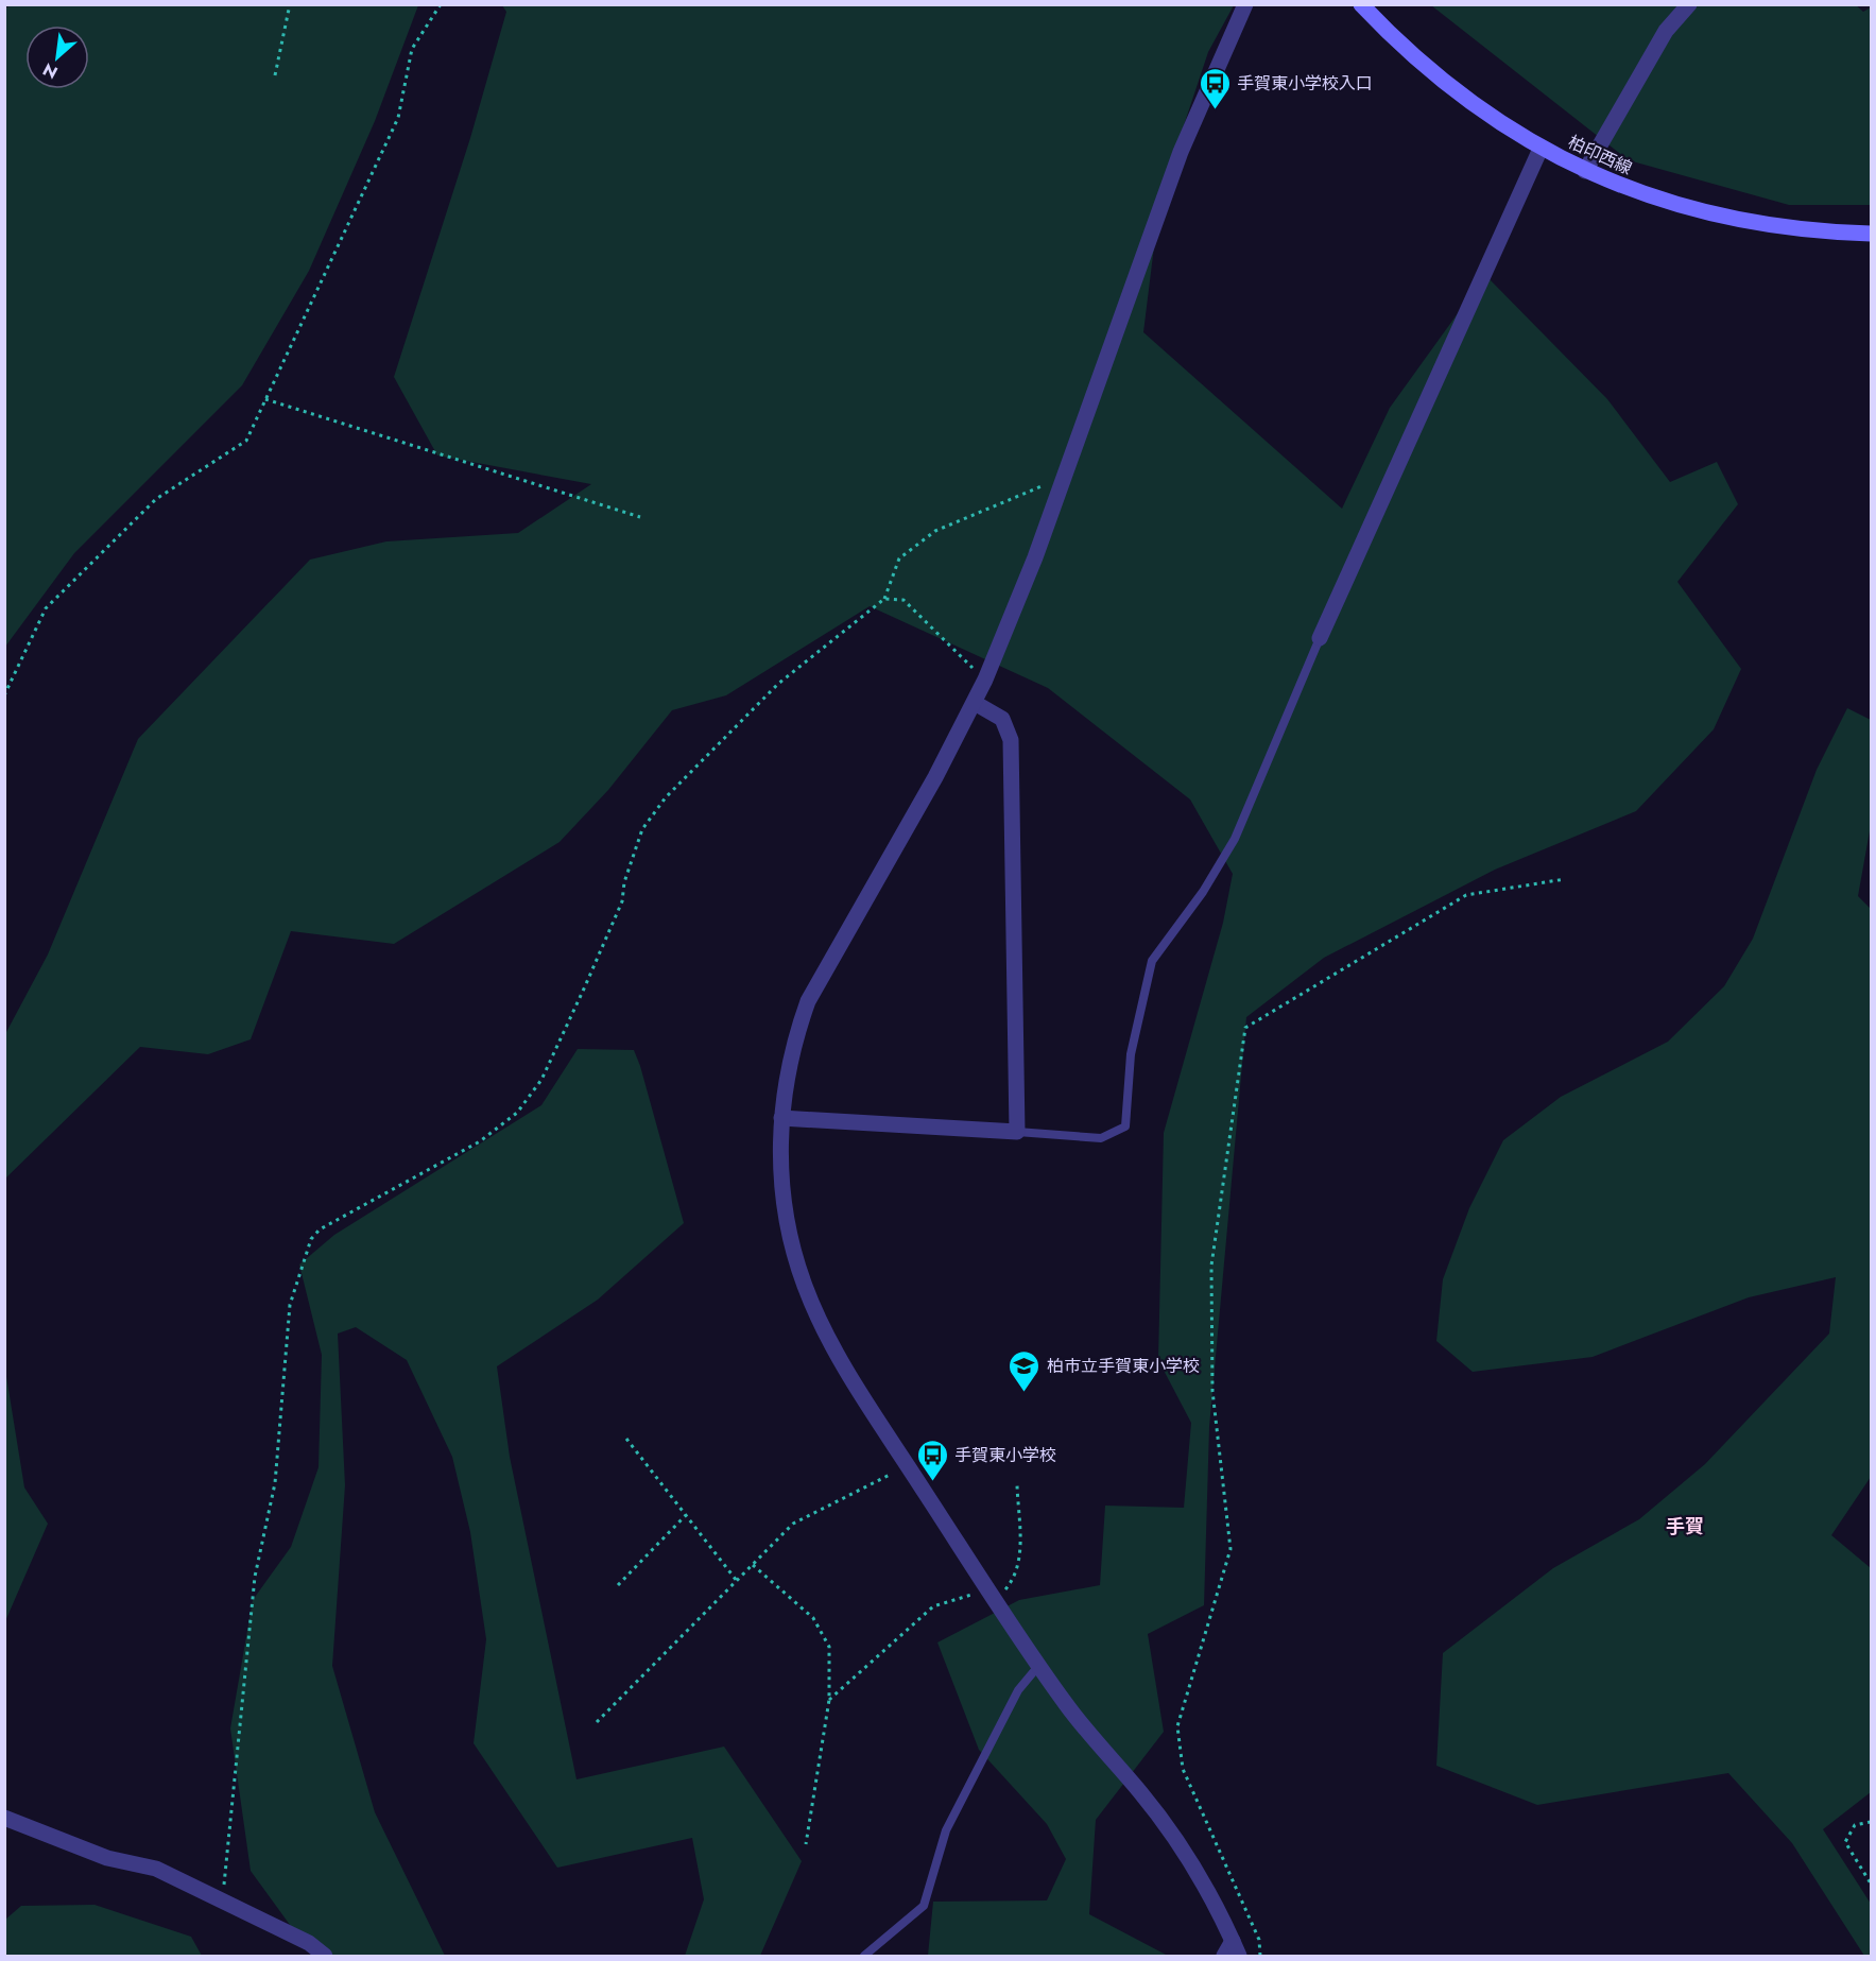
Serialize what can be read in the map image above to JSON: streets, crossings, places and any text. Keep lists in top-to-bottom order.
{
  "streets": {
    "main road": ["柏印西線"]
  },
  "districts": ["手賀"],
  "places": {
    "bus stop": ["手賀東小学校入口", "手賀東小学校"],
    "school or university": ["柏市立手賀東小学校"]
  },
  "north": "bottom left"
}
